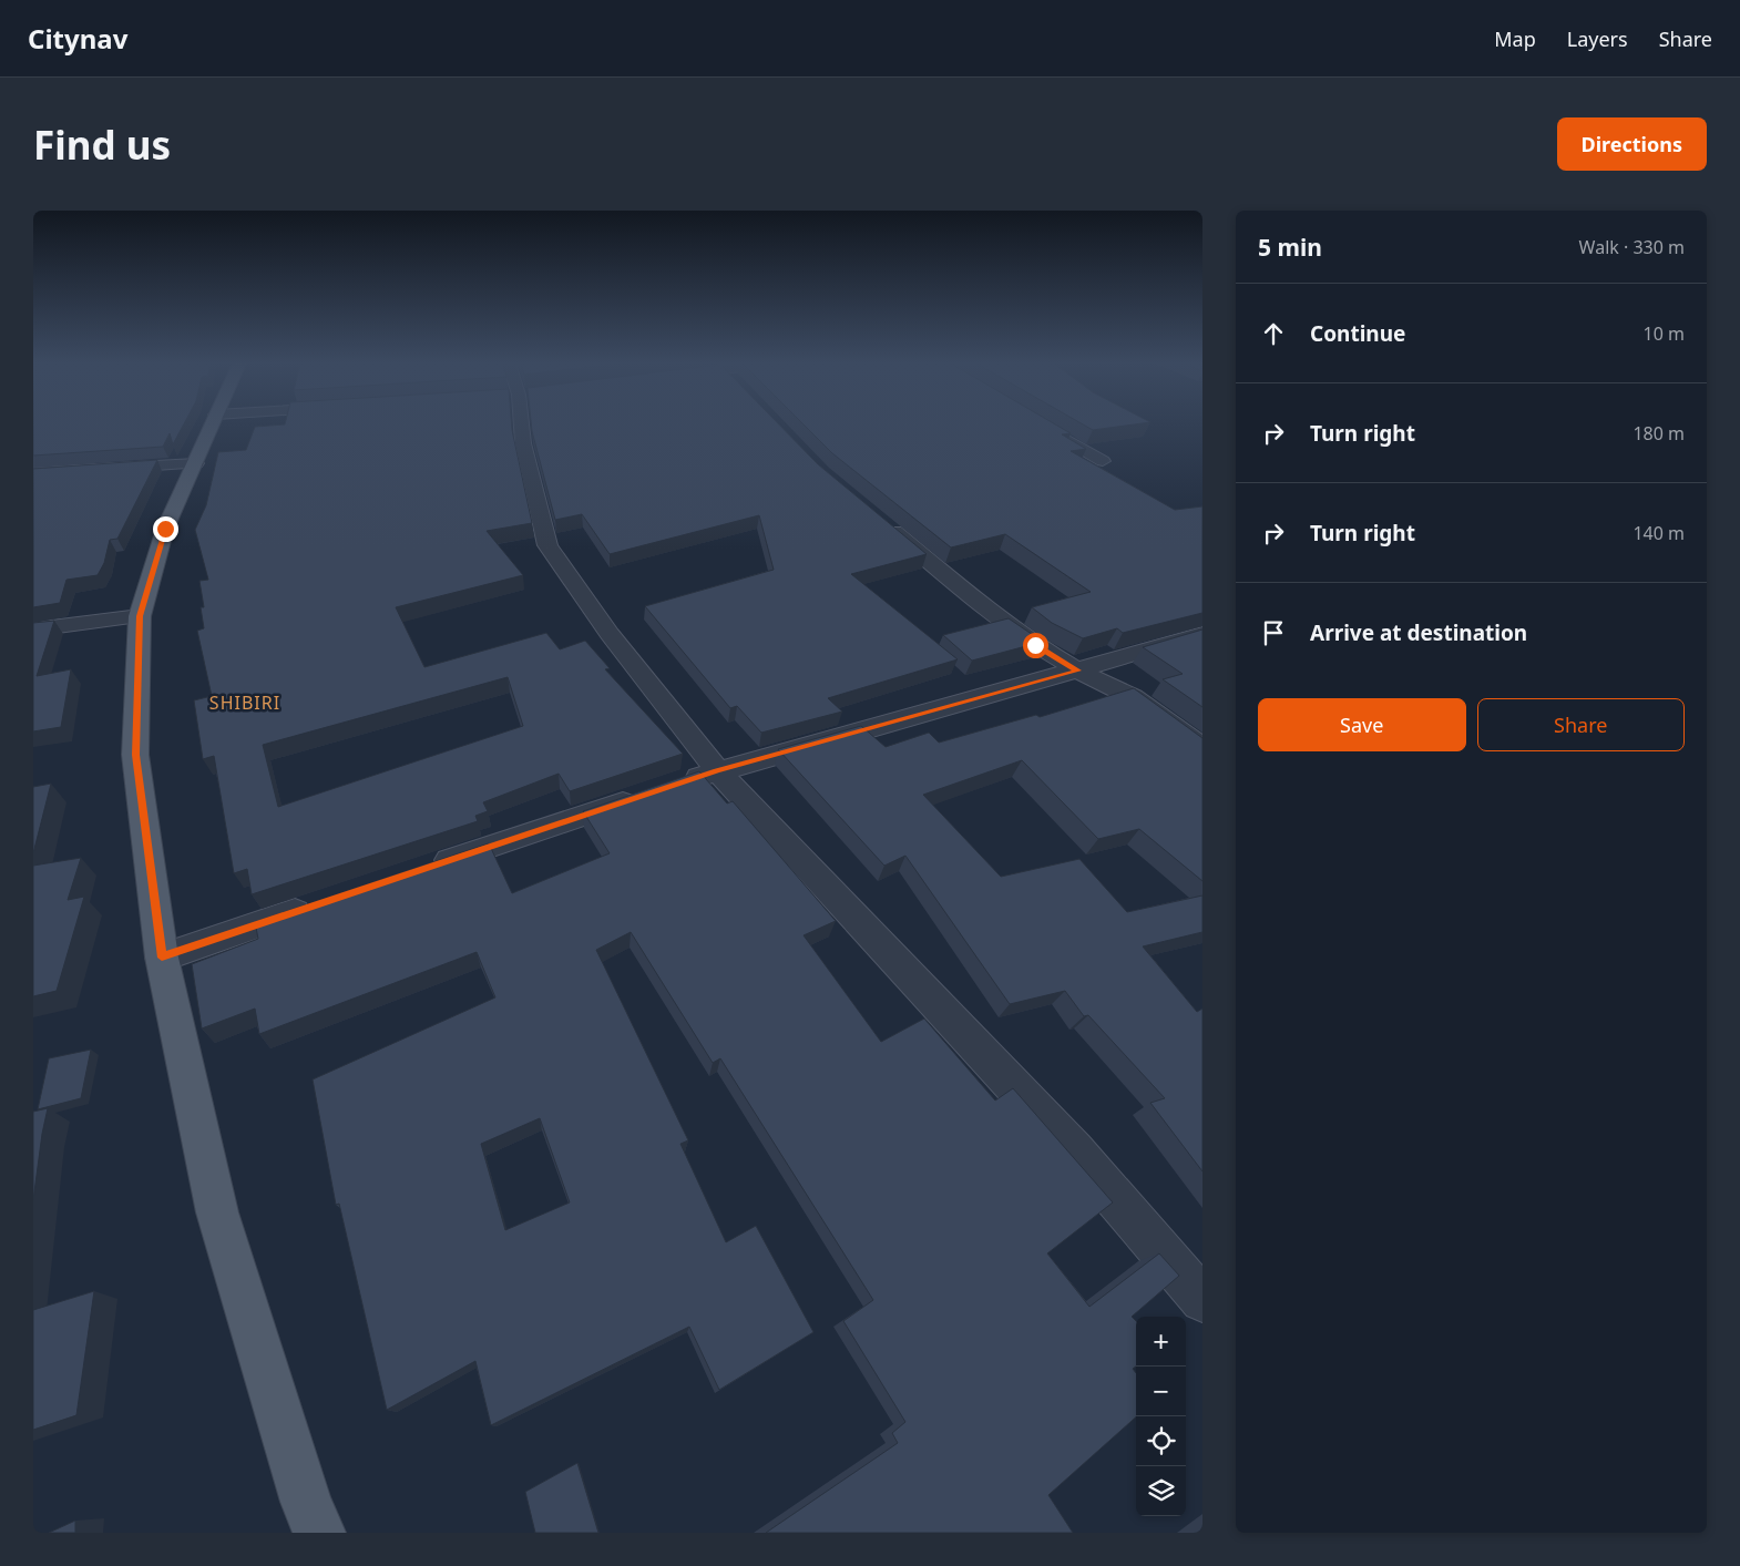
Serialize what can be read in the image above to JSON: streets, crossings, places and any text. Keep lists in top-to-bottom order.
{
  "districts": ["SHIBIRI"],
  "page": {
    "header": "Citynav",
    "nav": ["Map", "Layers", "Share"],
    "buttons": [
      "Directions",
      ["Save", "Share"]
    ],
    "title": "Find us",
    "heading": ["5 min", "Walk · 330 m"],
    "list": [
      ["Continue", "10 m"],
      ["Turn right", "180 m"],
      ["Turn right", "140 m"],
      "Arrive at destination"
    ],
    "map_buttons": ["+", "−"]
  }
}
